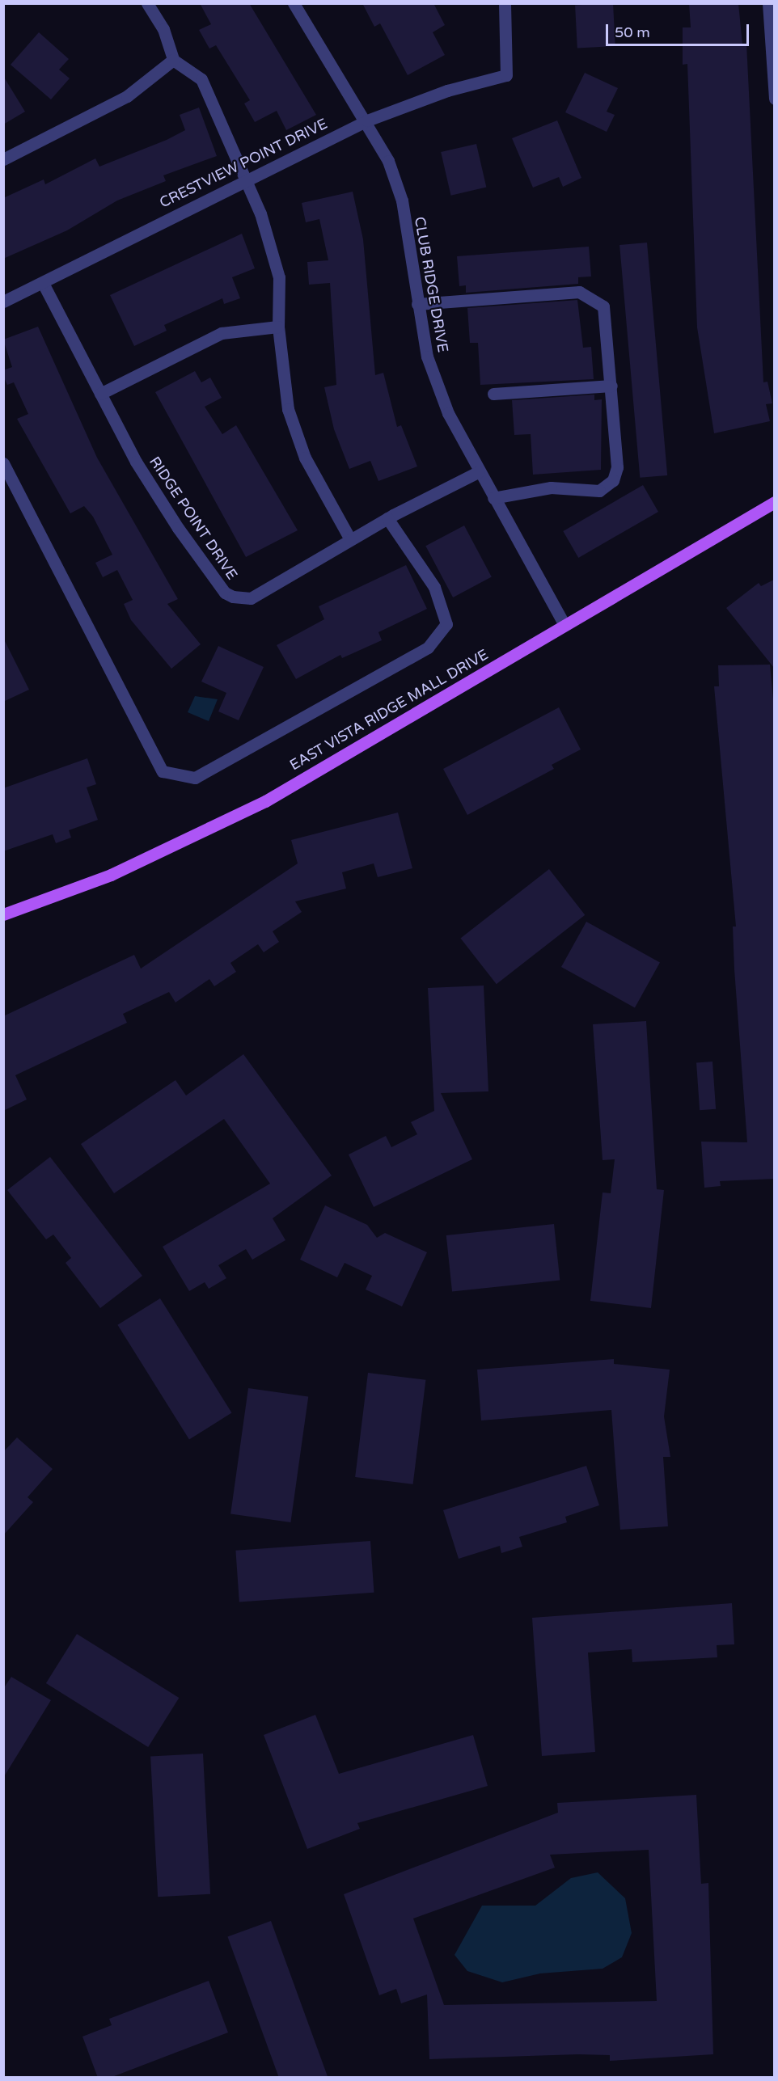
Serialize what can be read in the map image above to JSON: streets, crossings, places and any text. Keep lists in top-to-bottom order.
{
  "streets": {
    "main road": ["EAST VISTA RIDGE MALL DRIVE"],
    "street": ["CRESTVIEW POINT DRIVE", "CLUB RIDGE DRIVE", "RIDGE POINT DRIVE"]
  },
  "crossings": [
    ["CRESTVIEW POINT DRIVE", "CLUB RIDGE DRIVE"],
    ["CRESTVIEW POINT DRIVE", "RIDGE POINT DRIVE"],
    ["CLUB RIDGE DRIVE", "RIDGE POINT DRIVE"],
    ["CLUB RIDGE DRIVE", "EAST VISTA RIDGE MALL DRIVE"]
  ],
  "scale_bar": "50 m"
}
